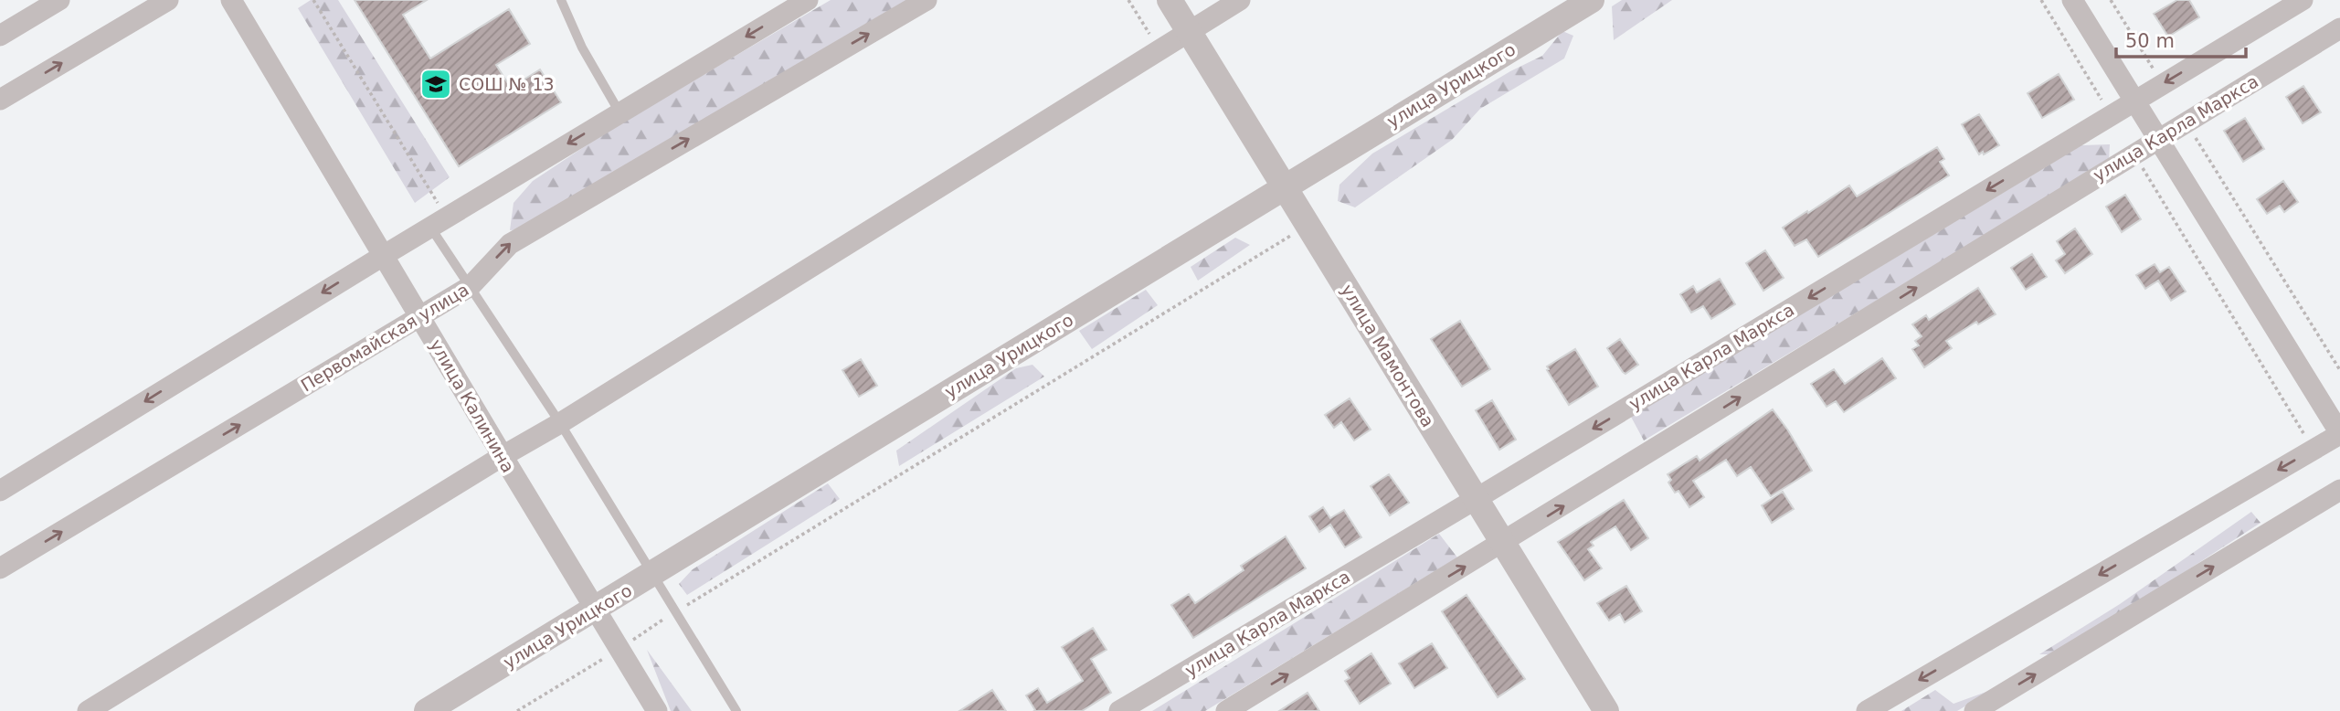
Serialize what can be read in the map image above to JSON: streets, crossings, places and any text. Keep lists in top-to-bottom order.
{
  "streets": {
    "street": [
      "улица Урицкого",
      "улица Карла Маркса",
      "Первомайская улица",
      "улица Мамонтова",
      "улица Калинина"
    ]
  },
  "crossings": [
    ["улица Урицкого", "улица Мамонтова"],
    ["улица Урицкого", "улица Калинина"],
    ["улица Карла Маркса", "улица Мамонтова"],
    ["Первомайская улица", "улица Калинина"]
  ],
  "places": {
    "school or university": ["СОШ № 13"]
  },
  "scale_bar": "50 m"
}
